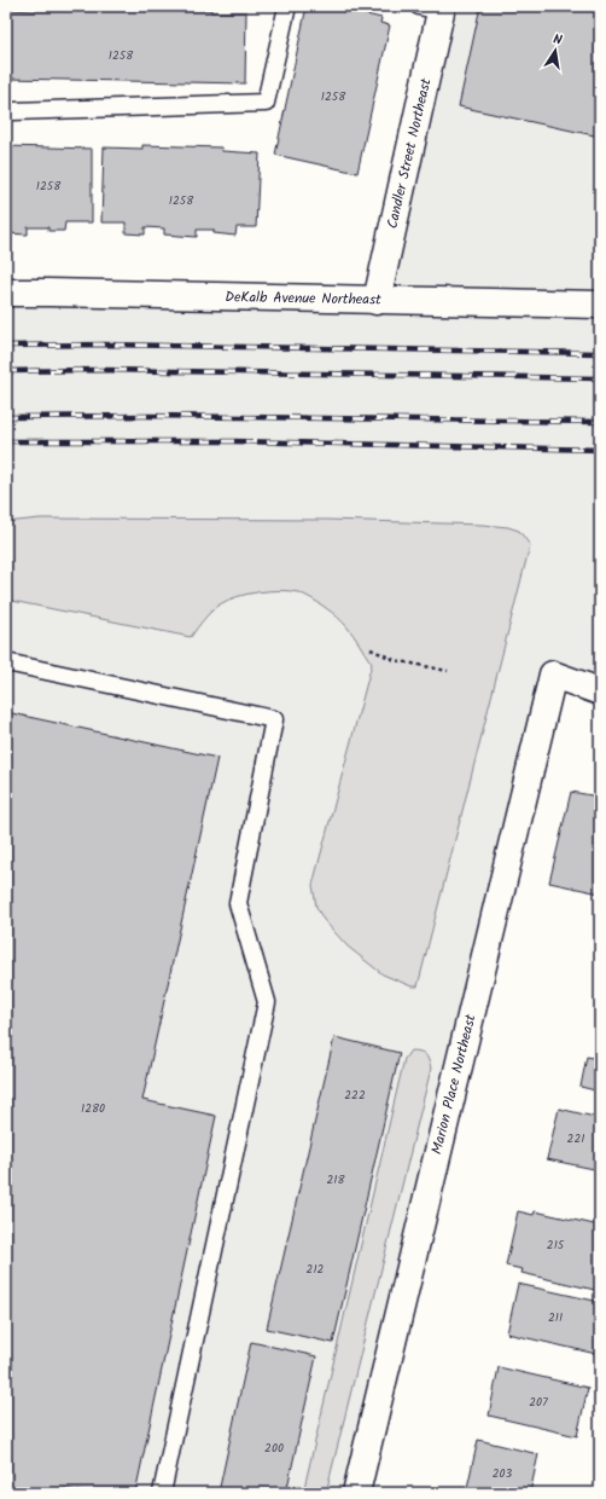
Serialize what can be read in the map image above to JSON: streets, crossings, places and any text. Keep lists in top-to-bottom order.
{
  "streets": {
    "street": ["Candler Street Northeast", "DeKalb Avenue Northeast", "Marion Place Northeast"]
  },
  "crossings": [
    ["Candler Street Northeast", "DeKalb Avenue Northeast"]
  ],
  "house_numbers": [
    "1258",
    "1258",
    "1258",
    "1258",
    "222",
    "1280",
    "221",
    "218",
    "215",
    "212",
    "211",
    "207",
    "200",
    "203"
  ],
  "north": "top"
}
